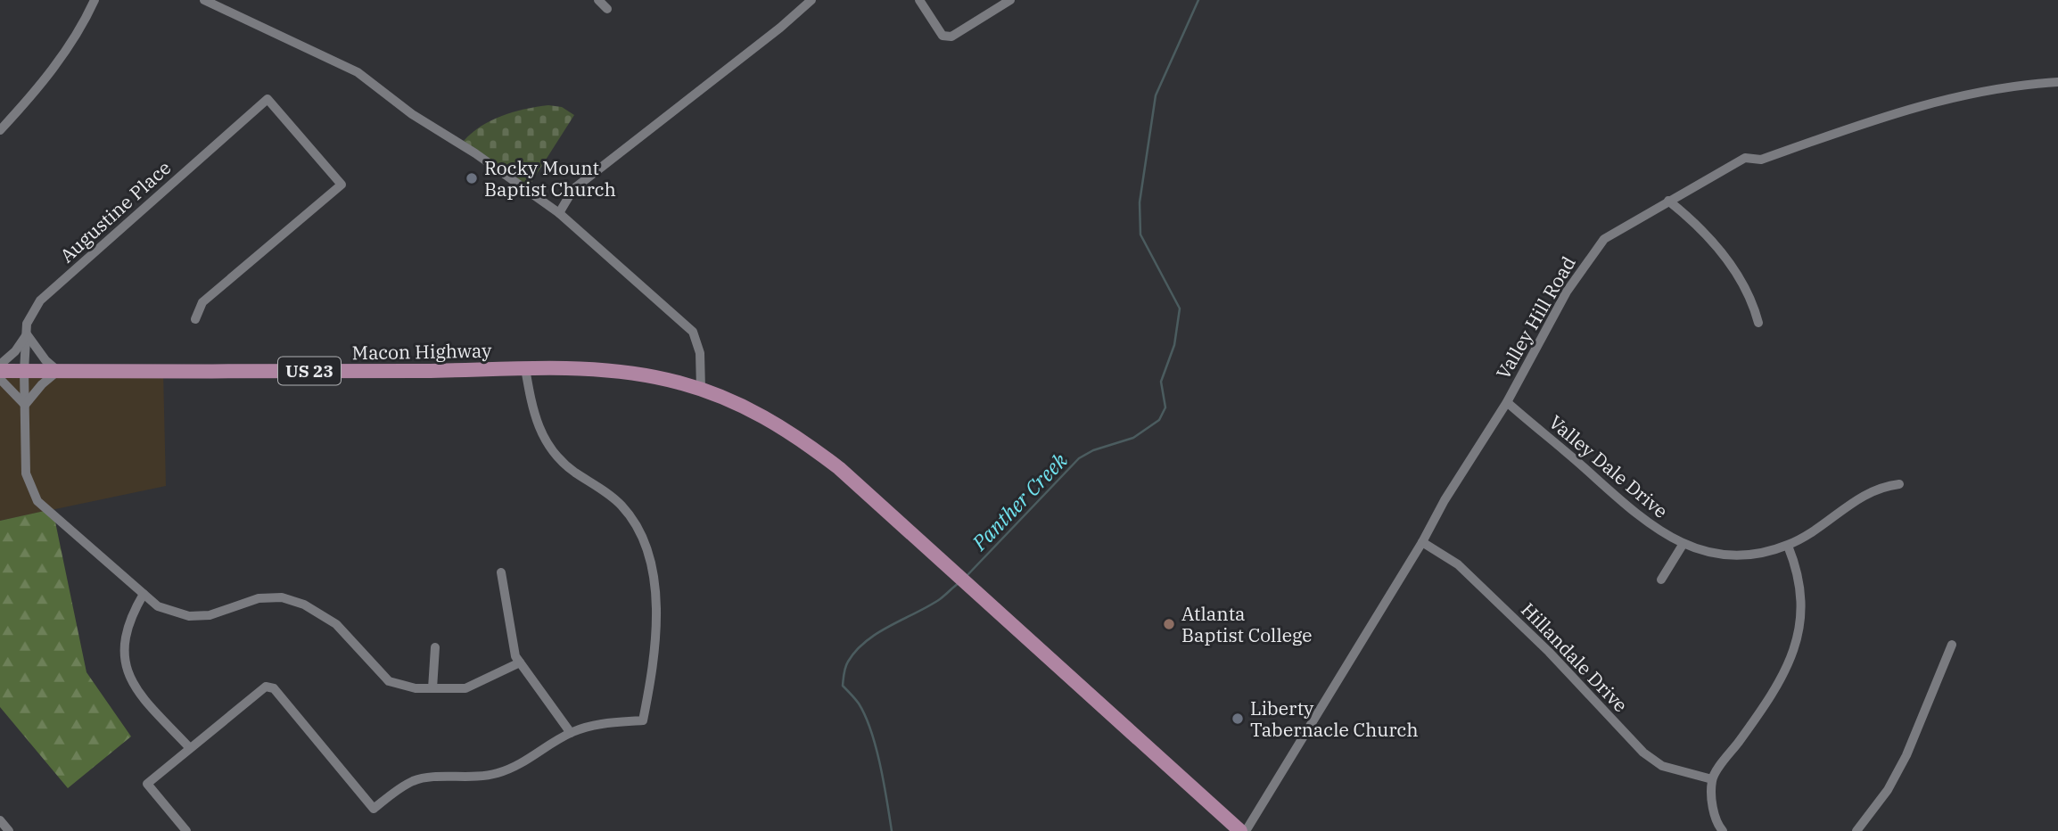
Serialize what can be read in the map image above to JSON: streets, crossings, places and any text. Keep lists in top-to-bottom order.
{
  "streets": {
    "main road": ["Macon Highway", "US 23"],
    "street": [
      "Augustine Place",
      "Valley Hill Road",
      "Valley Dale Drive",
      "Hillandale Drive"
    ]
  },
  "crossings": [
    ["Augustine Place", "Macon Highway"],
    ["Valley Hill Road", "Valley Dale Drive"],
    ["Valley Hill Road", "Hillandale Drive"],
    ["Macon Highway", "US 23"]
  ],
  "water": ["Panther Creek"],
  "places": ["Rocky Mount Baptist Church", "Atlanta Baptist College", "Liberty Tabernacle Church"]
}
